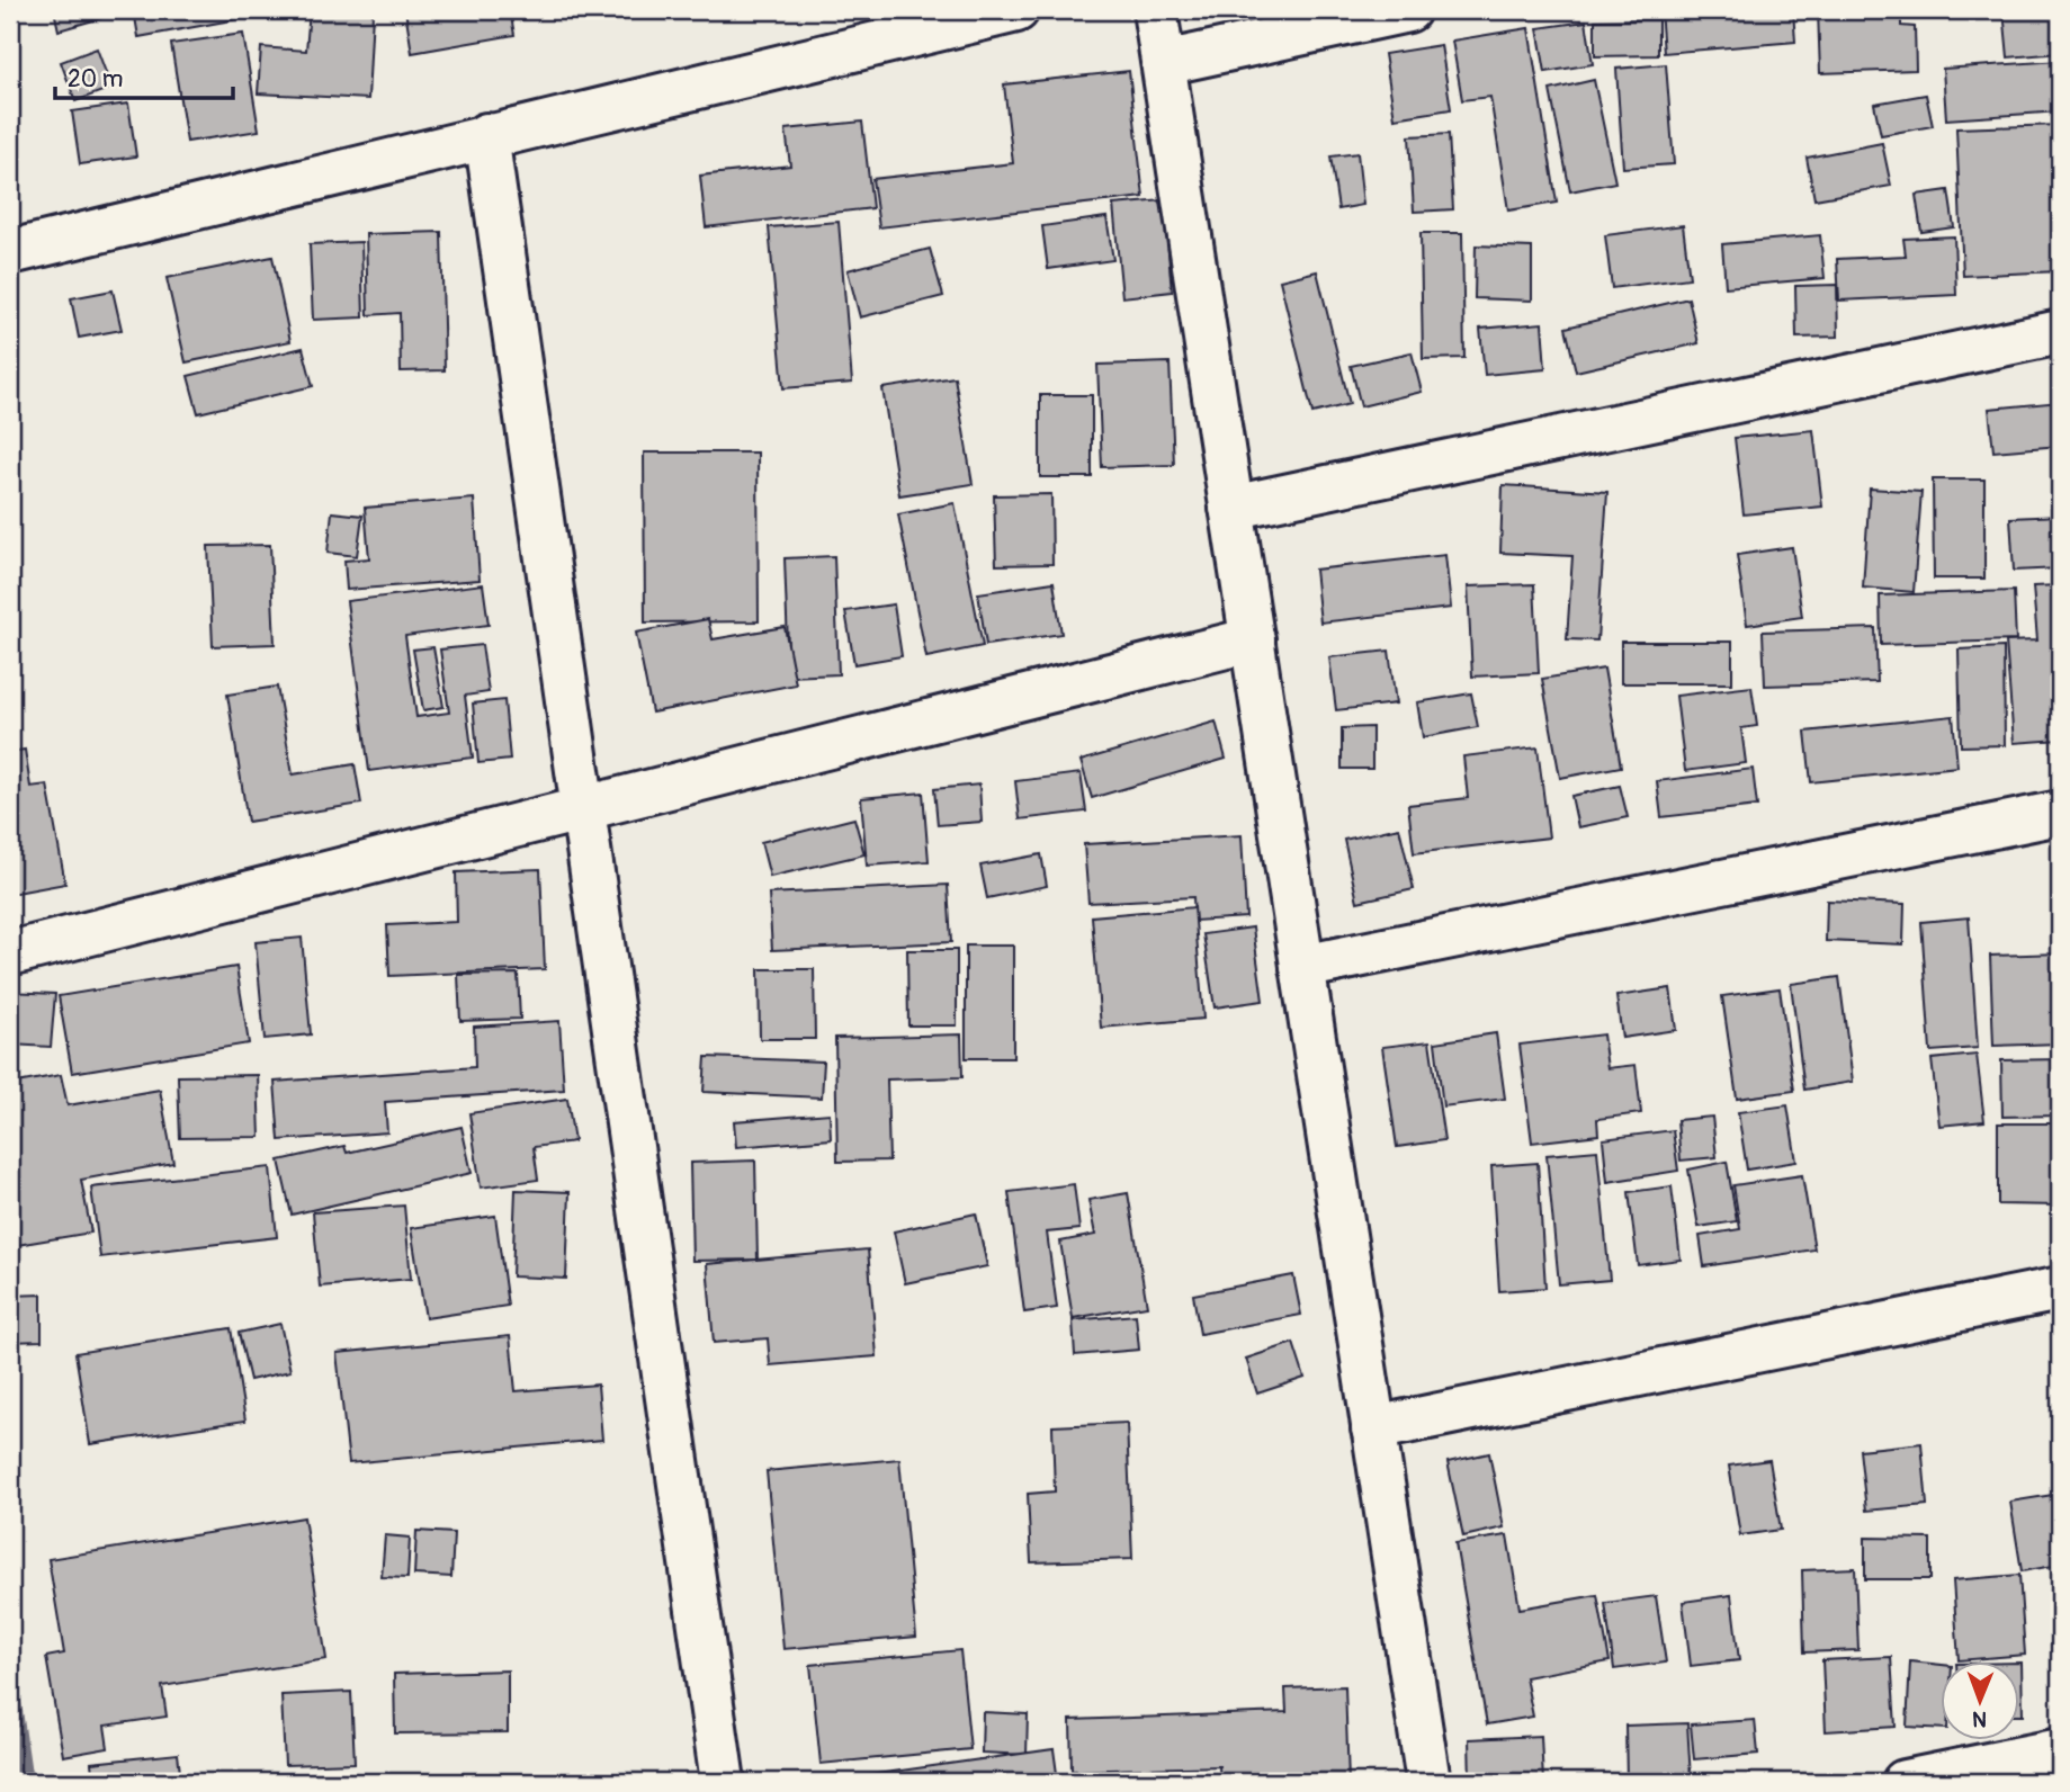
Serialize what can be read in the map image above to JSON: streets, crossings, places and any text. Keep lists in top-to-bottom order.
{
  "scale_bar": "20 m",
  "north": "bottom"
}
